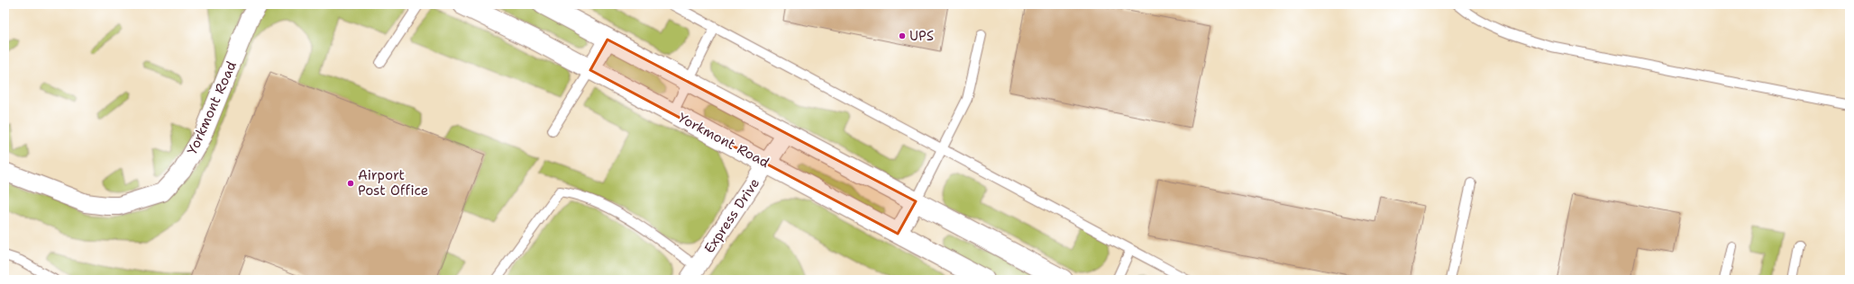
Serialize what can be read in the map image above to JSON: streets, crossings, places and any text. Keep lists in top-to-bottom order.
{
  "streets": {
    "street": ["Yorkmont Road", "Express Drive"]
  },
  "crossings": [
    ["Yorkmont Road", "Express Drive"]
  ],
  "places": ["UPS", "Airport Post Office"]
}
